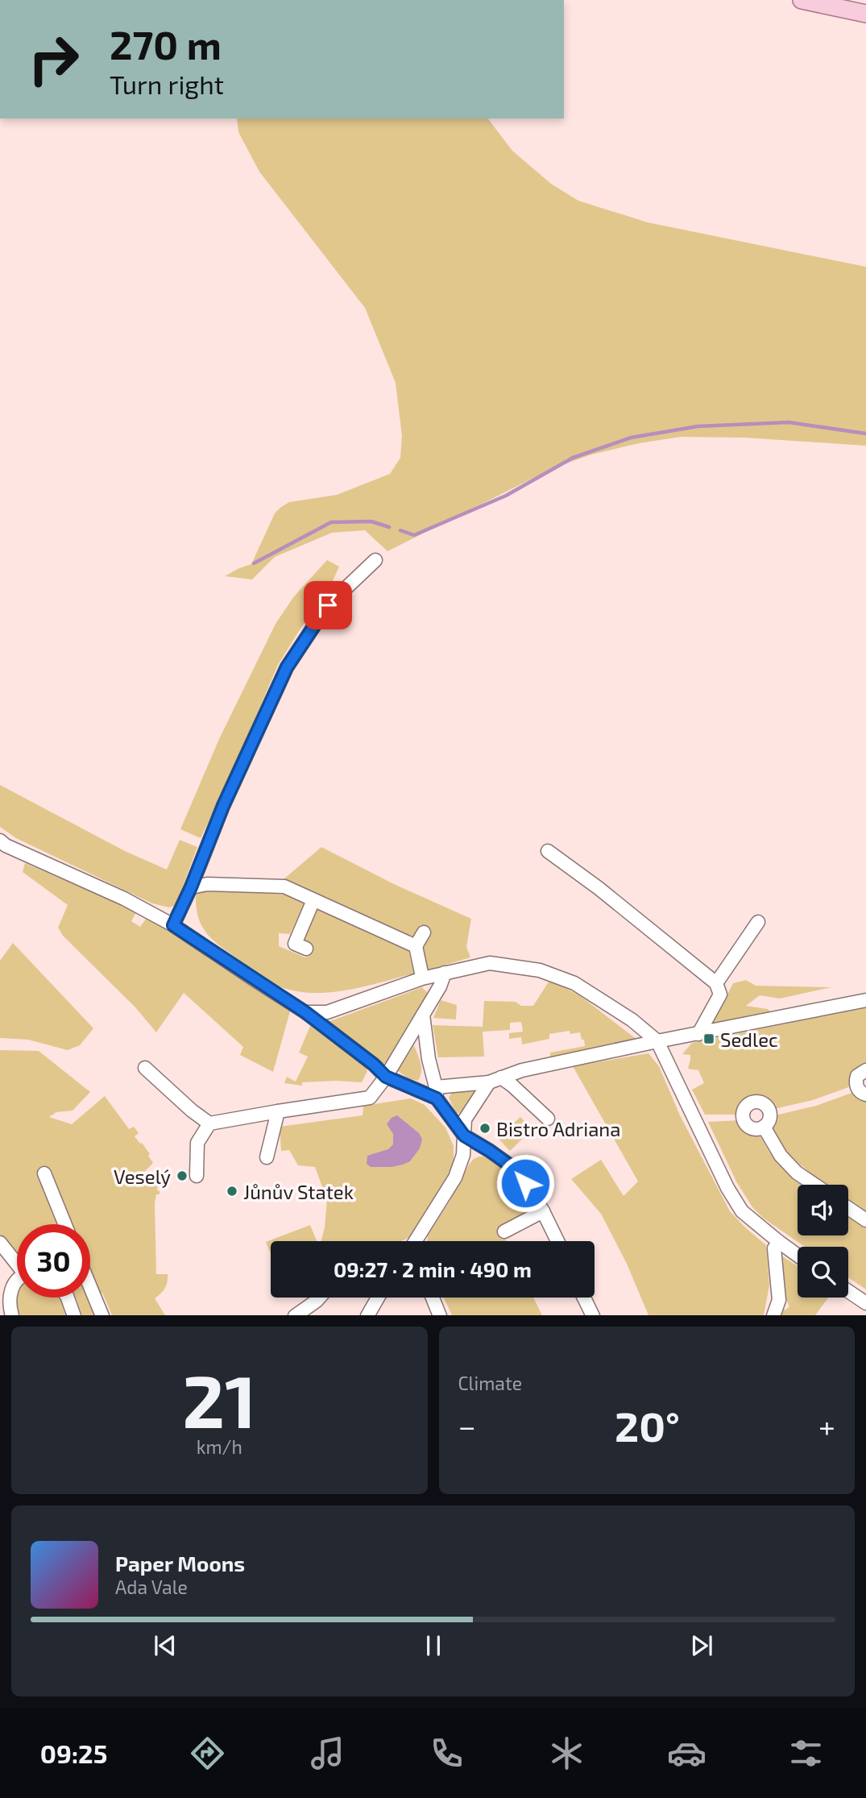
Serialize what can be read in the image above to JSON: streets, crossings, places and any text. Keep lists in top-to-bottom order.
{
  "places": {
    "transit": ["Sedlec"],
    "other": ["Bistro Adriana", "Veselý", "Jůnův Statek"]
  },
  "page": {
    "turn": ["270 m", "Turn right"],
    "limit": "30",
    "trip": "09:27 · 2 min · 490 m",
    "tile": [
      ["21", "km/h"],
      "Climate"
    ],
    "heat": ["−", "20°", "+"],
    "song": ["Paper Moons", "Ada Vale"],
    "tabs": "09:25"
  }
}
